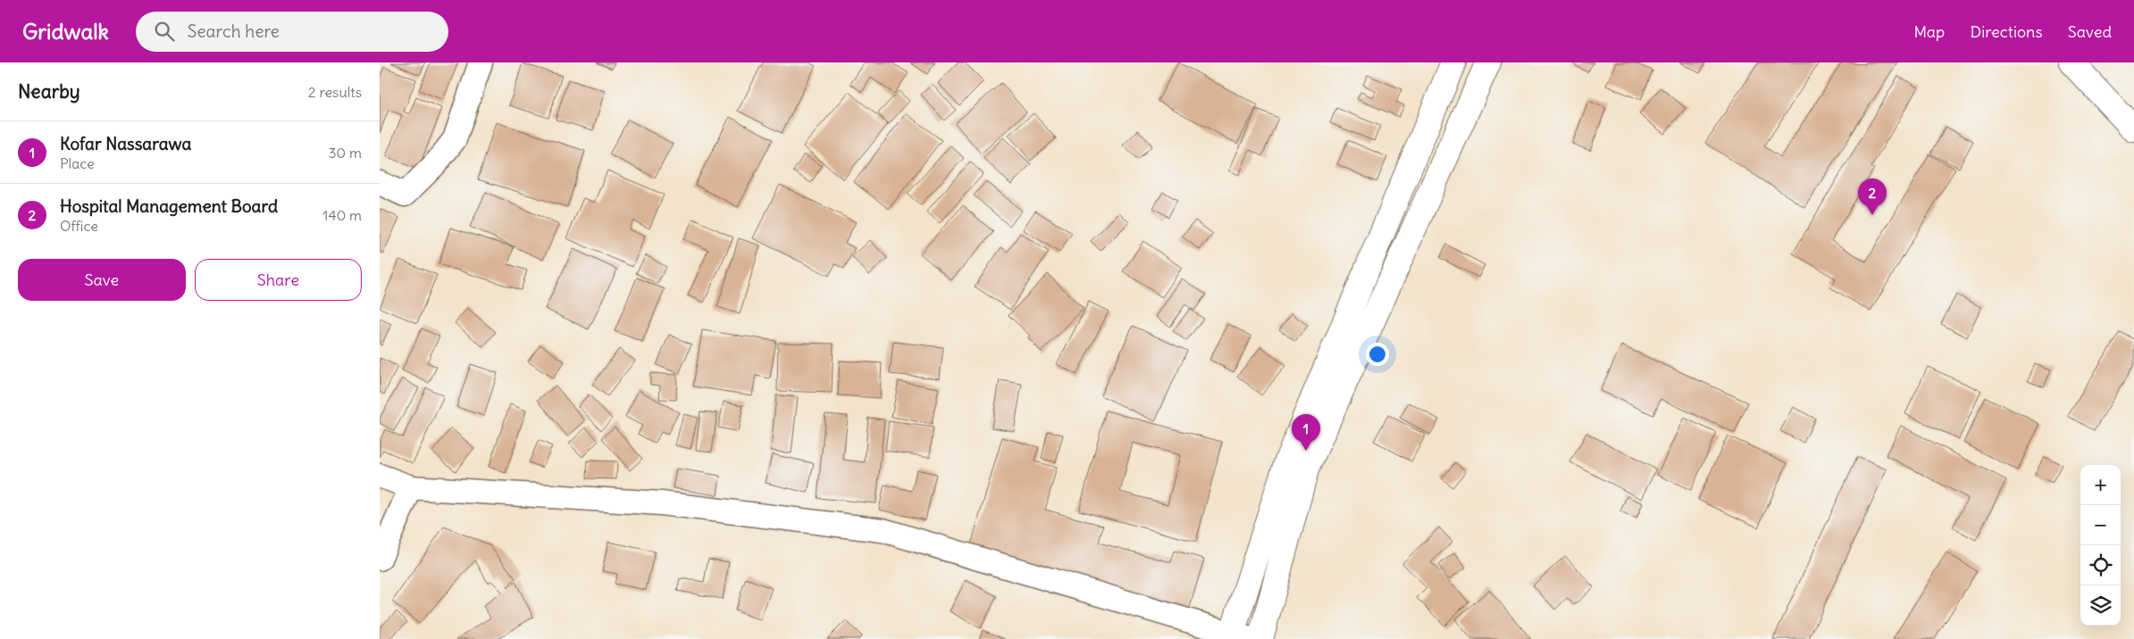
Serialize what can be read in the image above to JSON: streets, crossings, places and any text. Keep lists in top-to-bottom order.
{
  "page": {
    "header": "Gridwalk",
    "search": "Search here",
    "nav": ["Map", "Directions", "Saved"],
    "heading": ["Nearby", "2 results"],
    "list": [
      {
        "mark": "1",
        "name": "Kofar Nassarawa",
        "note": "Place",
        "value": "30 m"
      },
      {
        "mark": "2",
        "name": "Hospital Management Board",
        "note": "Office",
        "value": "140 m"
      }
    ],
    "pins": ["2", "1"],
    "buttons": ["Save", "Share"],
    "map_buttons": ["+", "−"]
  }
}
